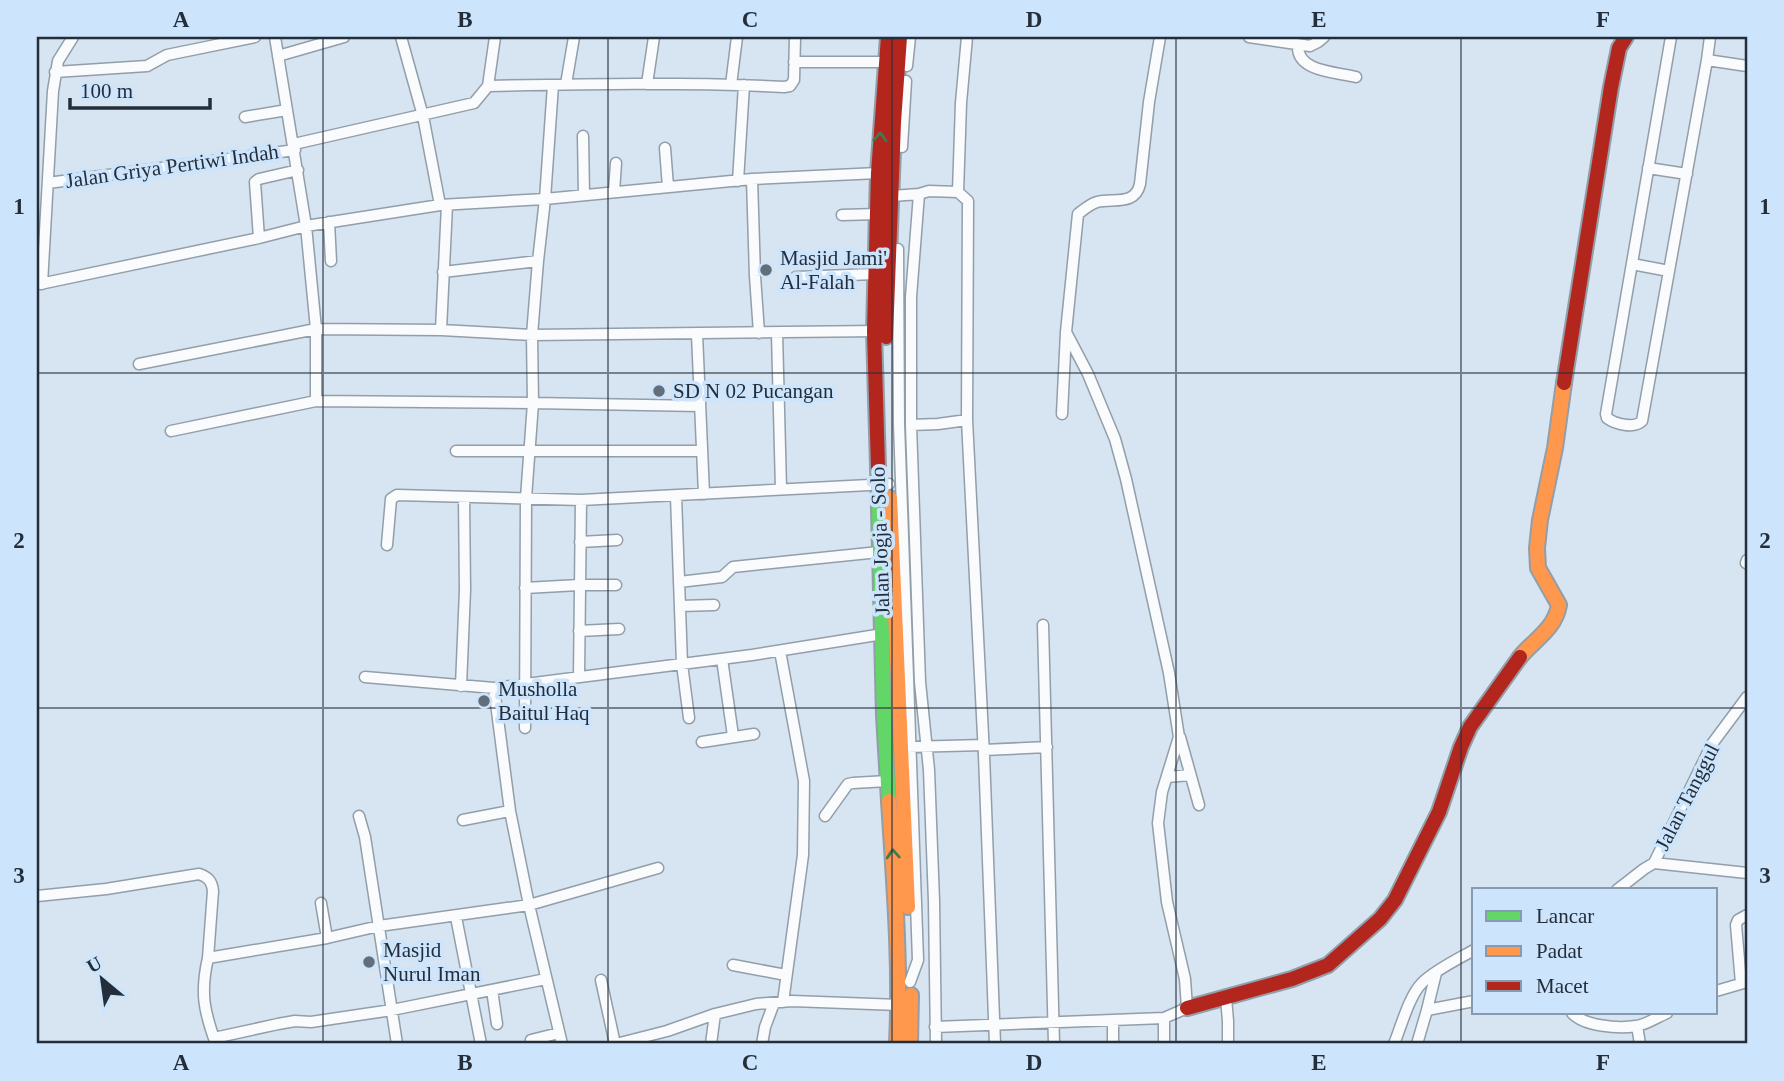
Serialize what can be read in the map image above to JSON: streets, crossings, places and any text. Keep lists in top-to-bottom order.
{
  "streets": {
    "main road": ["Jalan Jogja - Solo"],
    "street": ["Jalan Griya Pertiwi Indah", "Jalan Tanggul"]
  },
  "places": [
    "Masjid Jami' Al-Falah",
    "SD N 02 Pucangan",
    "Musholla Baitul Haq",
    "Masjid Nurul Iman"
  ],
  "legend": ["Lancar", "Padat", "Macet"],
  "scale_bar": "100 m",
  "north": "top left",
  "grid": {
    "columns": [
      "A",
      "B",
      "C",
      "D",
      "E",
      "F"
    ],
    "rows": ["1", "2", "3"]
  }
}
